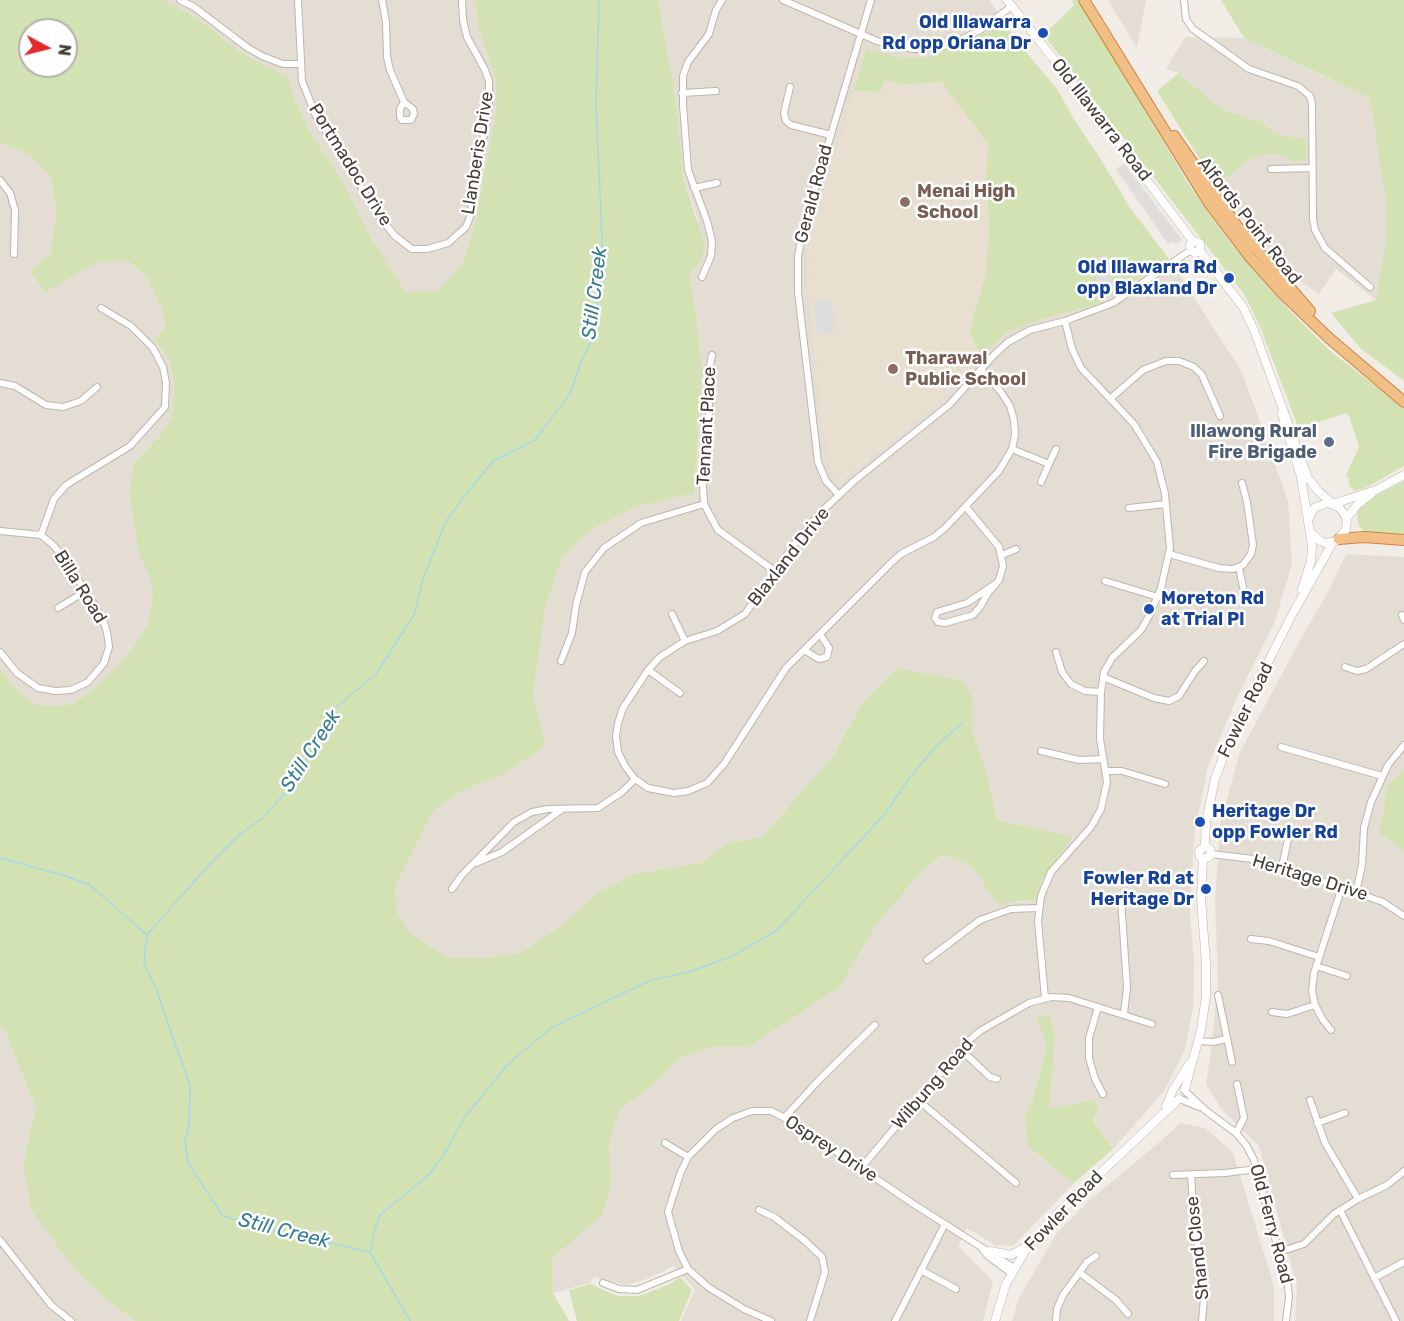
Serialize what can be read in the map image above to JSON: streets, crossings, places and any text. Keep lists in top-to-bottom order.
{
  "streets": {
    "highway": ["Alfords Point Road"],
    "street": [
      "Old Illawarra Road",
      "Llanberis Drive",
      "Portmadoc Drive",
      "Gerald Road",
      "Tennant Place",
      "Blaxland Drive",
      "Billa Road",
      "Fowler Road",
      "Heritage Drive",
      "Wilbung Road",
      "Osprey Drive",
      "Old Ferry Road",
      "Shand Close"
    ]
  },
  "crossings": [
    ["Old Illawarra Road", "Blaxland Drive"],
    ["Llanberis Drive", "Portmadoc Drive"],
    ["Gerald Road", "Blaxland Drive"],
    ["Tennant Place", "Blaxland Drive"],
    ["Fowler Road", "Heritage Drive"],
    ["Fowler Road", "Osprey Drive"],
    ["Fowler Road", "Old Ferry Road"],
    ["Wilbung Road", "Osprey Drive"]
  ],
  "water": ["Still Creek"],
  "places": [
    "Old Illawarra Rd opp Oriana Dr",
    "Menai High School",
    "Old Illawarra Rd opp Blaxland Dr",
    "Tharawal Public School",
    "Illawong Rural Fire Brigade",
    "Moreton Rd at Trial Pl",
    "Heritage Dr opp Fowler Rd",
    "Fowler Rd at Heritage Dr"
  ],
  "north": "right"
}
